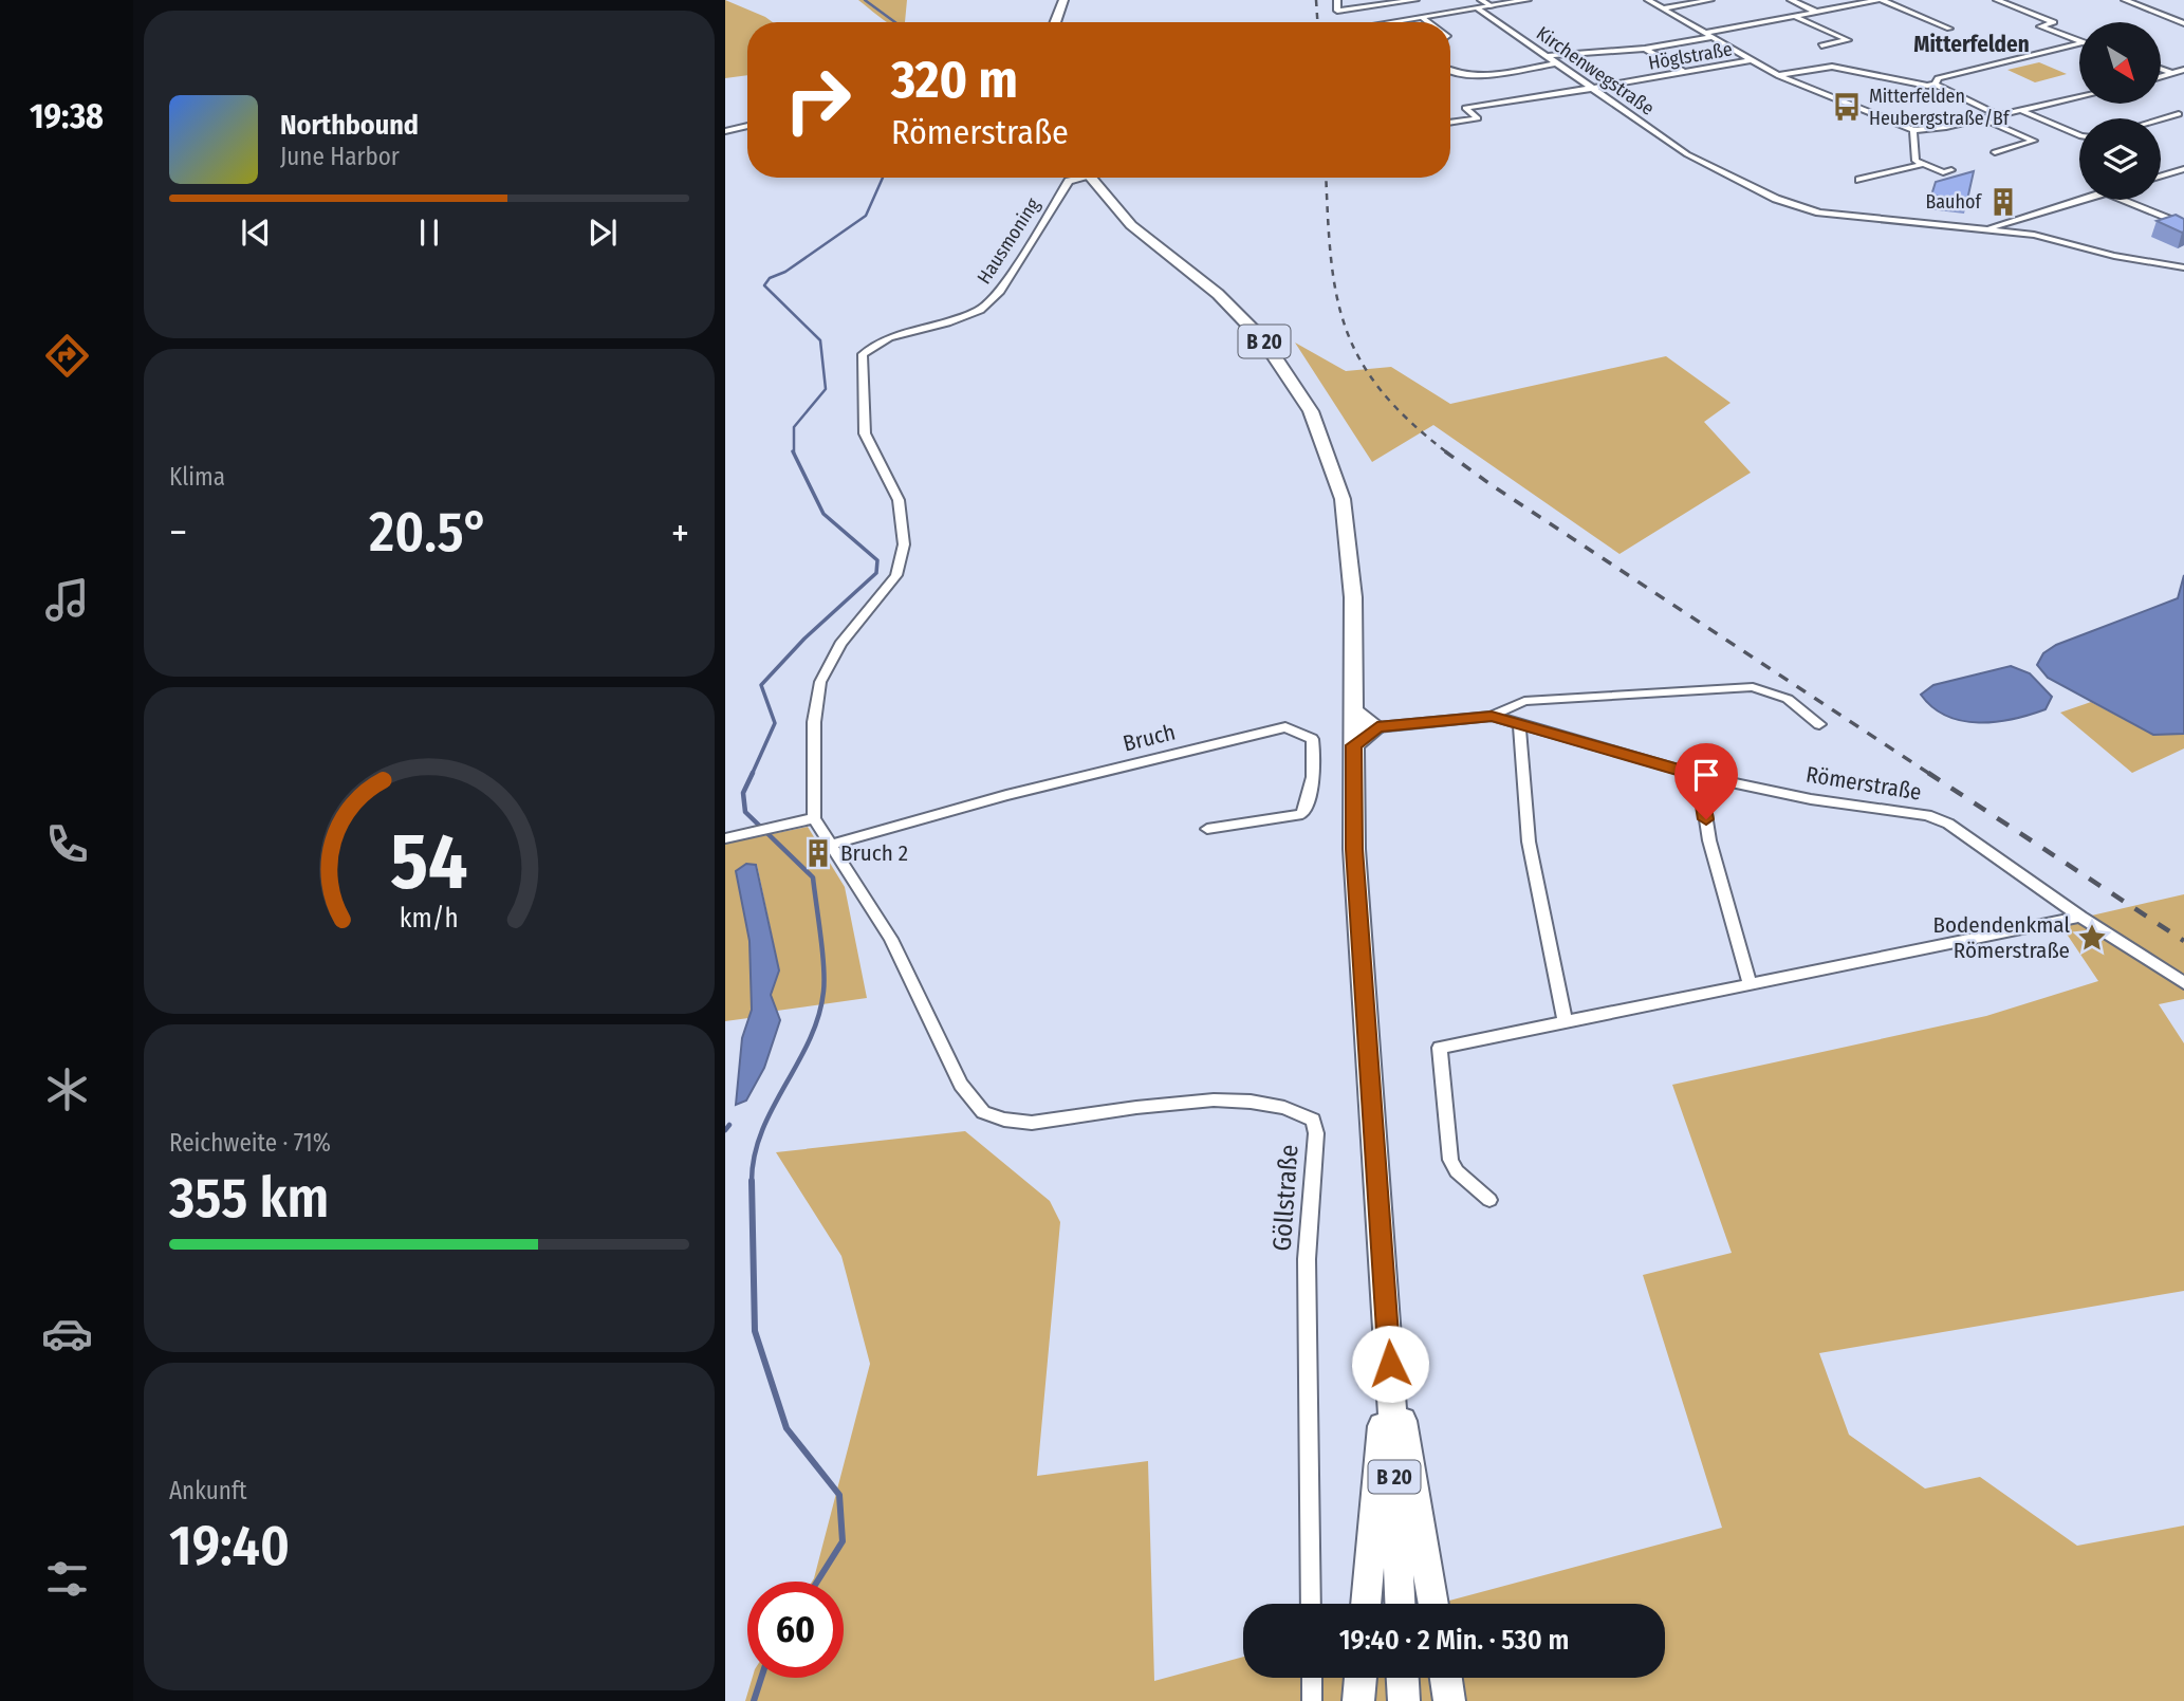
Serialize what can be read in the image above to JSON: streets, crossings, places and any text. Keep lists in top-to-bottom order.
{
  "streets": {
    "main road": ["B 20"],
    "street": [
      "Höglstraße",
      "Kirchenwegstraße",
      "Hausmoning",
      "Bruch",
      "Römerstraße",
      "Göllstraße"
    ]
  },
  "crossings": [
    ["Höglstraße", "Kirchenwegstraße"],
    ["Bruch", "Göllstraße"]
  ],
  "districts": ["Mitterfelden"],
  "places": {
    "bus stop": ["Mitterfelden Heubergstraße/Bf"],
    "building": ["Bauhof", "Bruch 2"],
    "place": ["Bodendenkmal Römerstraße"]
  },
  "north": "bottom right",
  "page": {
    "tabs": "19:38",
    "turn": ["320 m", "Römerstraße"],
    "song": ["Northbound", "June Harbor"],
    "tile": [
      "Klima",
      ["Reichweite · 71%", "355 km"],
      ["Ankunft", "19:40"]
    ],
    "heat": ["−", "20.5°", "+"],
    "limit": "60",
    "trip": "19:40 · 2 Min. · 530 m",
    "gauge": ["54", "km/h"]
  }
}
